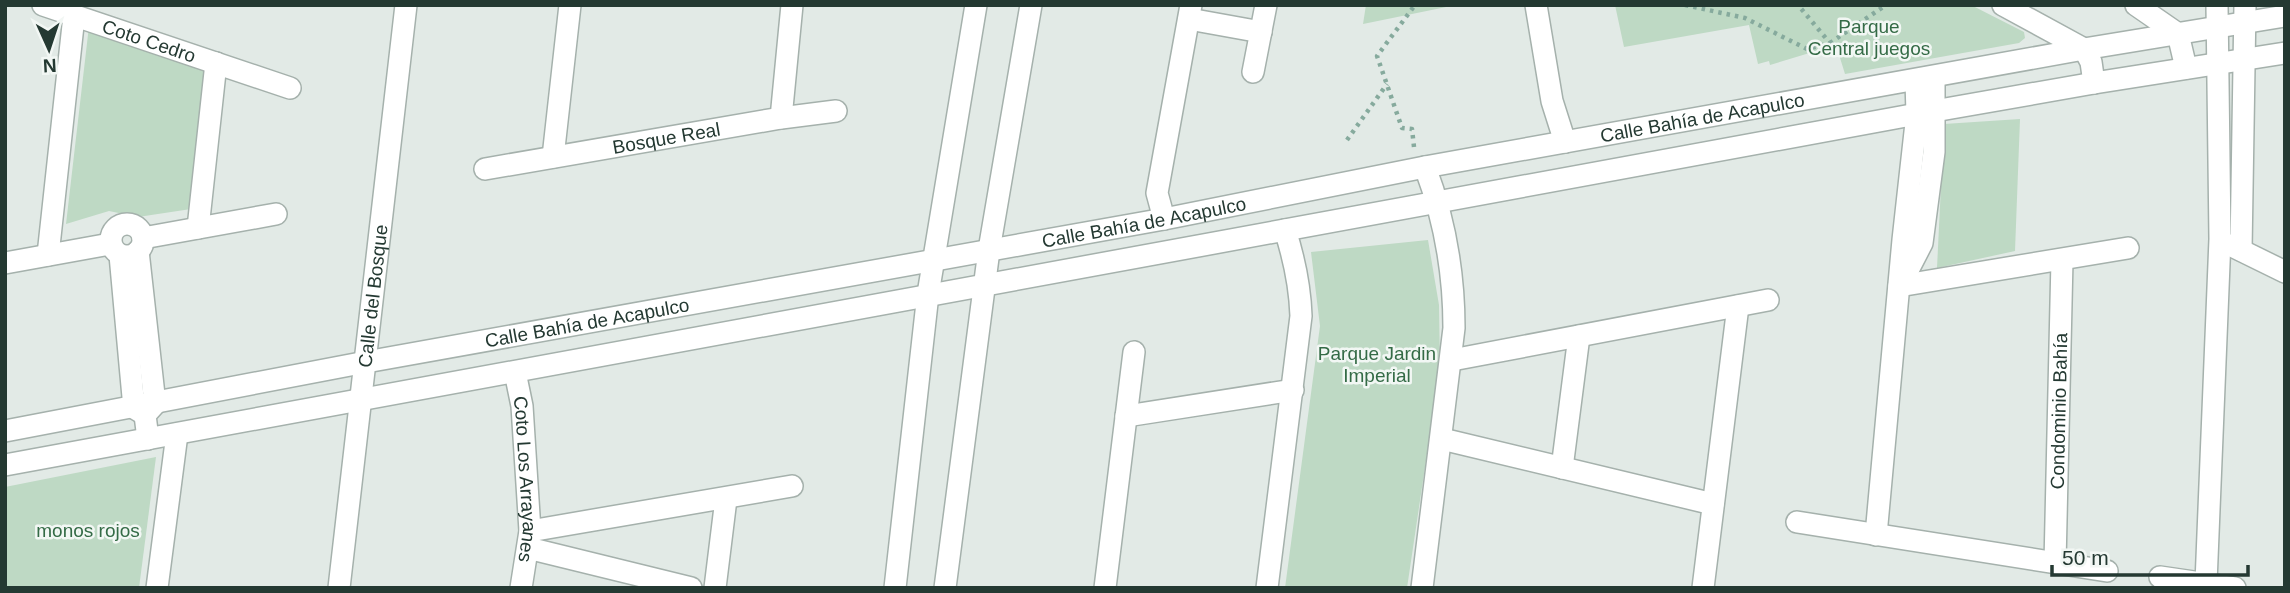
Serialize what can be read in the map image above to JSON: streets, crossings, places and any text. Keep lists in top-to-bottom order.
{
  "streets": {
    "street": [
      "Coto Cedro",
      "Calle Bahía de Acapulco",
      "Bosque Real",
      "Calle del Bosque",
      "Condominio Bahía",
      "Coto Los Arrayanes"
    ]
  },
  "crossings": [
    ["Calle Bahía de Acapulco", "Calle del Bosque"],
    ["Calle Bahía de Acapulco", "Coto Los Arrayanes"]
  ],
  "parks": ["Parque Central juegos", "Parque Jardin Imperial", "monos rojos"],
  "scale_bar": "50 m",
  "north": "bottom"
}
